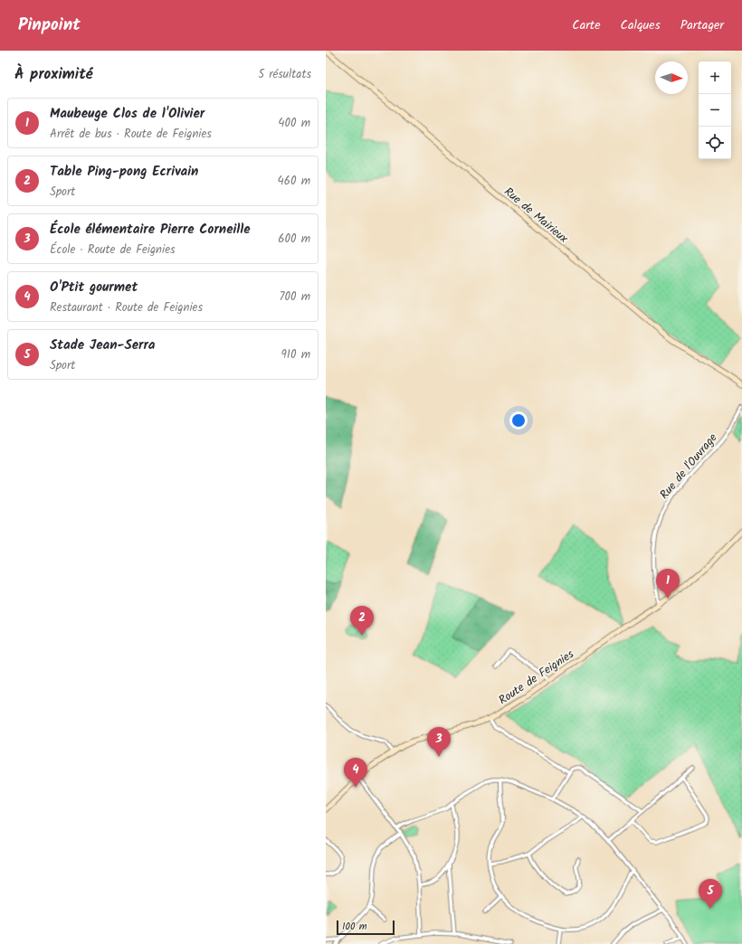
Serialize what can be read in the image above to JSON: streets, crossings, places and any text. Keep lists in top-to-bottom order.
{
  "streets": {
    "street": ["Rue de Mairieux", "Rue de l'Ouvrage", "Route de Feignies"]
  },
  "crossings": [
    ["Rue de l'Ouvrage", "Route de Feignies"]
  ],
  "scale_bar": "100 m",
  "north": "right",
  "page": {
    "header": "Pinpoint",
    "nav": ["Carte", "Calques", "Partager"],
    "heading": ["À proximité", "5 résultats"],
    "map_buttons": ["+", "−"],
    "list": [
      {
        "mark": "1",
        "name": "Maubeuge Clos de l'Olivier",
        "note": "Arrêt de bus · Route de Feignies",
        "value": "400 m"
      },
      {
        "mark": "2",
        "name": "Table Ping-pong Ecrivain",
        "note": "Sport",
        "value": "460 m"
      },
      {
        "mark": "3",
        "name": "École élémentaire Pierre Corneille",
        "note": "École · Route de Feignies",
        "value": "600 m"
      },
      {
        "mark": "4",
        "name": "O'Ptit gourmet",
        "note": "Restaurant · Route de Feignies",
        "value": "700 m"
      },
      {
        "mark": "5",
        "name": "Stade Jean-Serra",
        "note": "Sport",
        "value": "910 m"
      }
    ],
    "pins": [
      "1",
      "2",
      "3",
      "4",
      "5"
    ],
    "scale": "100 m"
  }
}
